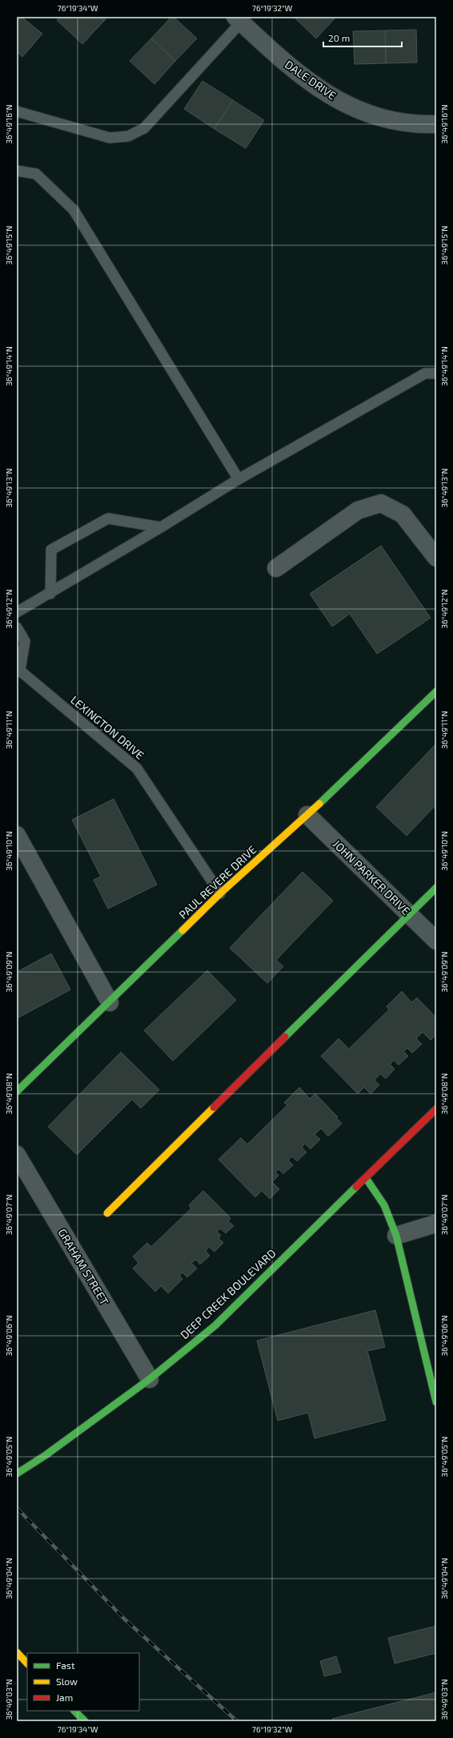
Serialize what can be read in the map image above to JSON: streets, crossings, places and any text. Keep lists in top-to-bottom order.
{
  "streets": {
    "street": [
      "DALE DRIVE",
      "JOHN PARKER DRIVE",
      "PAUL REVERE DRIVE",
      "GRAHAM STREET",
      "DEEP CREEK BOULEVARD"
    ],
    "lane": ["LEXINGTON DRIVE"]
  },
  "crossings": [
    ["LEXINGTON DRIVE", "PAUL REVERE DRIVE"],
    ["JOHN PARKER DRIVE", "PAUL REVERE DRIVE"],
    ["GRAHAM STREET", "DEEP CREEK BOULEVARD"]
  ],
  "legend": ["Fast", "Slow", "Jam"],
  "scale_bar": "20 m",
  "coordinates": [
    "76°19'34\"W",
    "76°19'32\"W",
    "36°49'16\"N",
    "36°49'15\"N",
    "36°49'14\"N",
    "36°49'13\"N",
    "36°49'12\"N",
    "36°49'11\"N",
    "36°49'10\"N",
    "36°49'09\"N",
    "36°49'08\"N",
    "36°49'07\"N",
    "36°49'06\"N",
    "36°49'05\"N",
    "36°49'04\"N",
    "36°49'03\"N"
  ]
}
